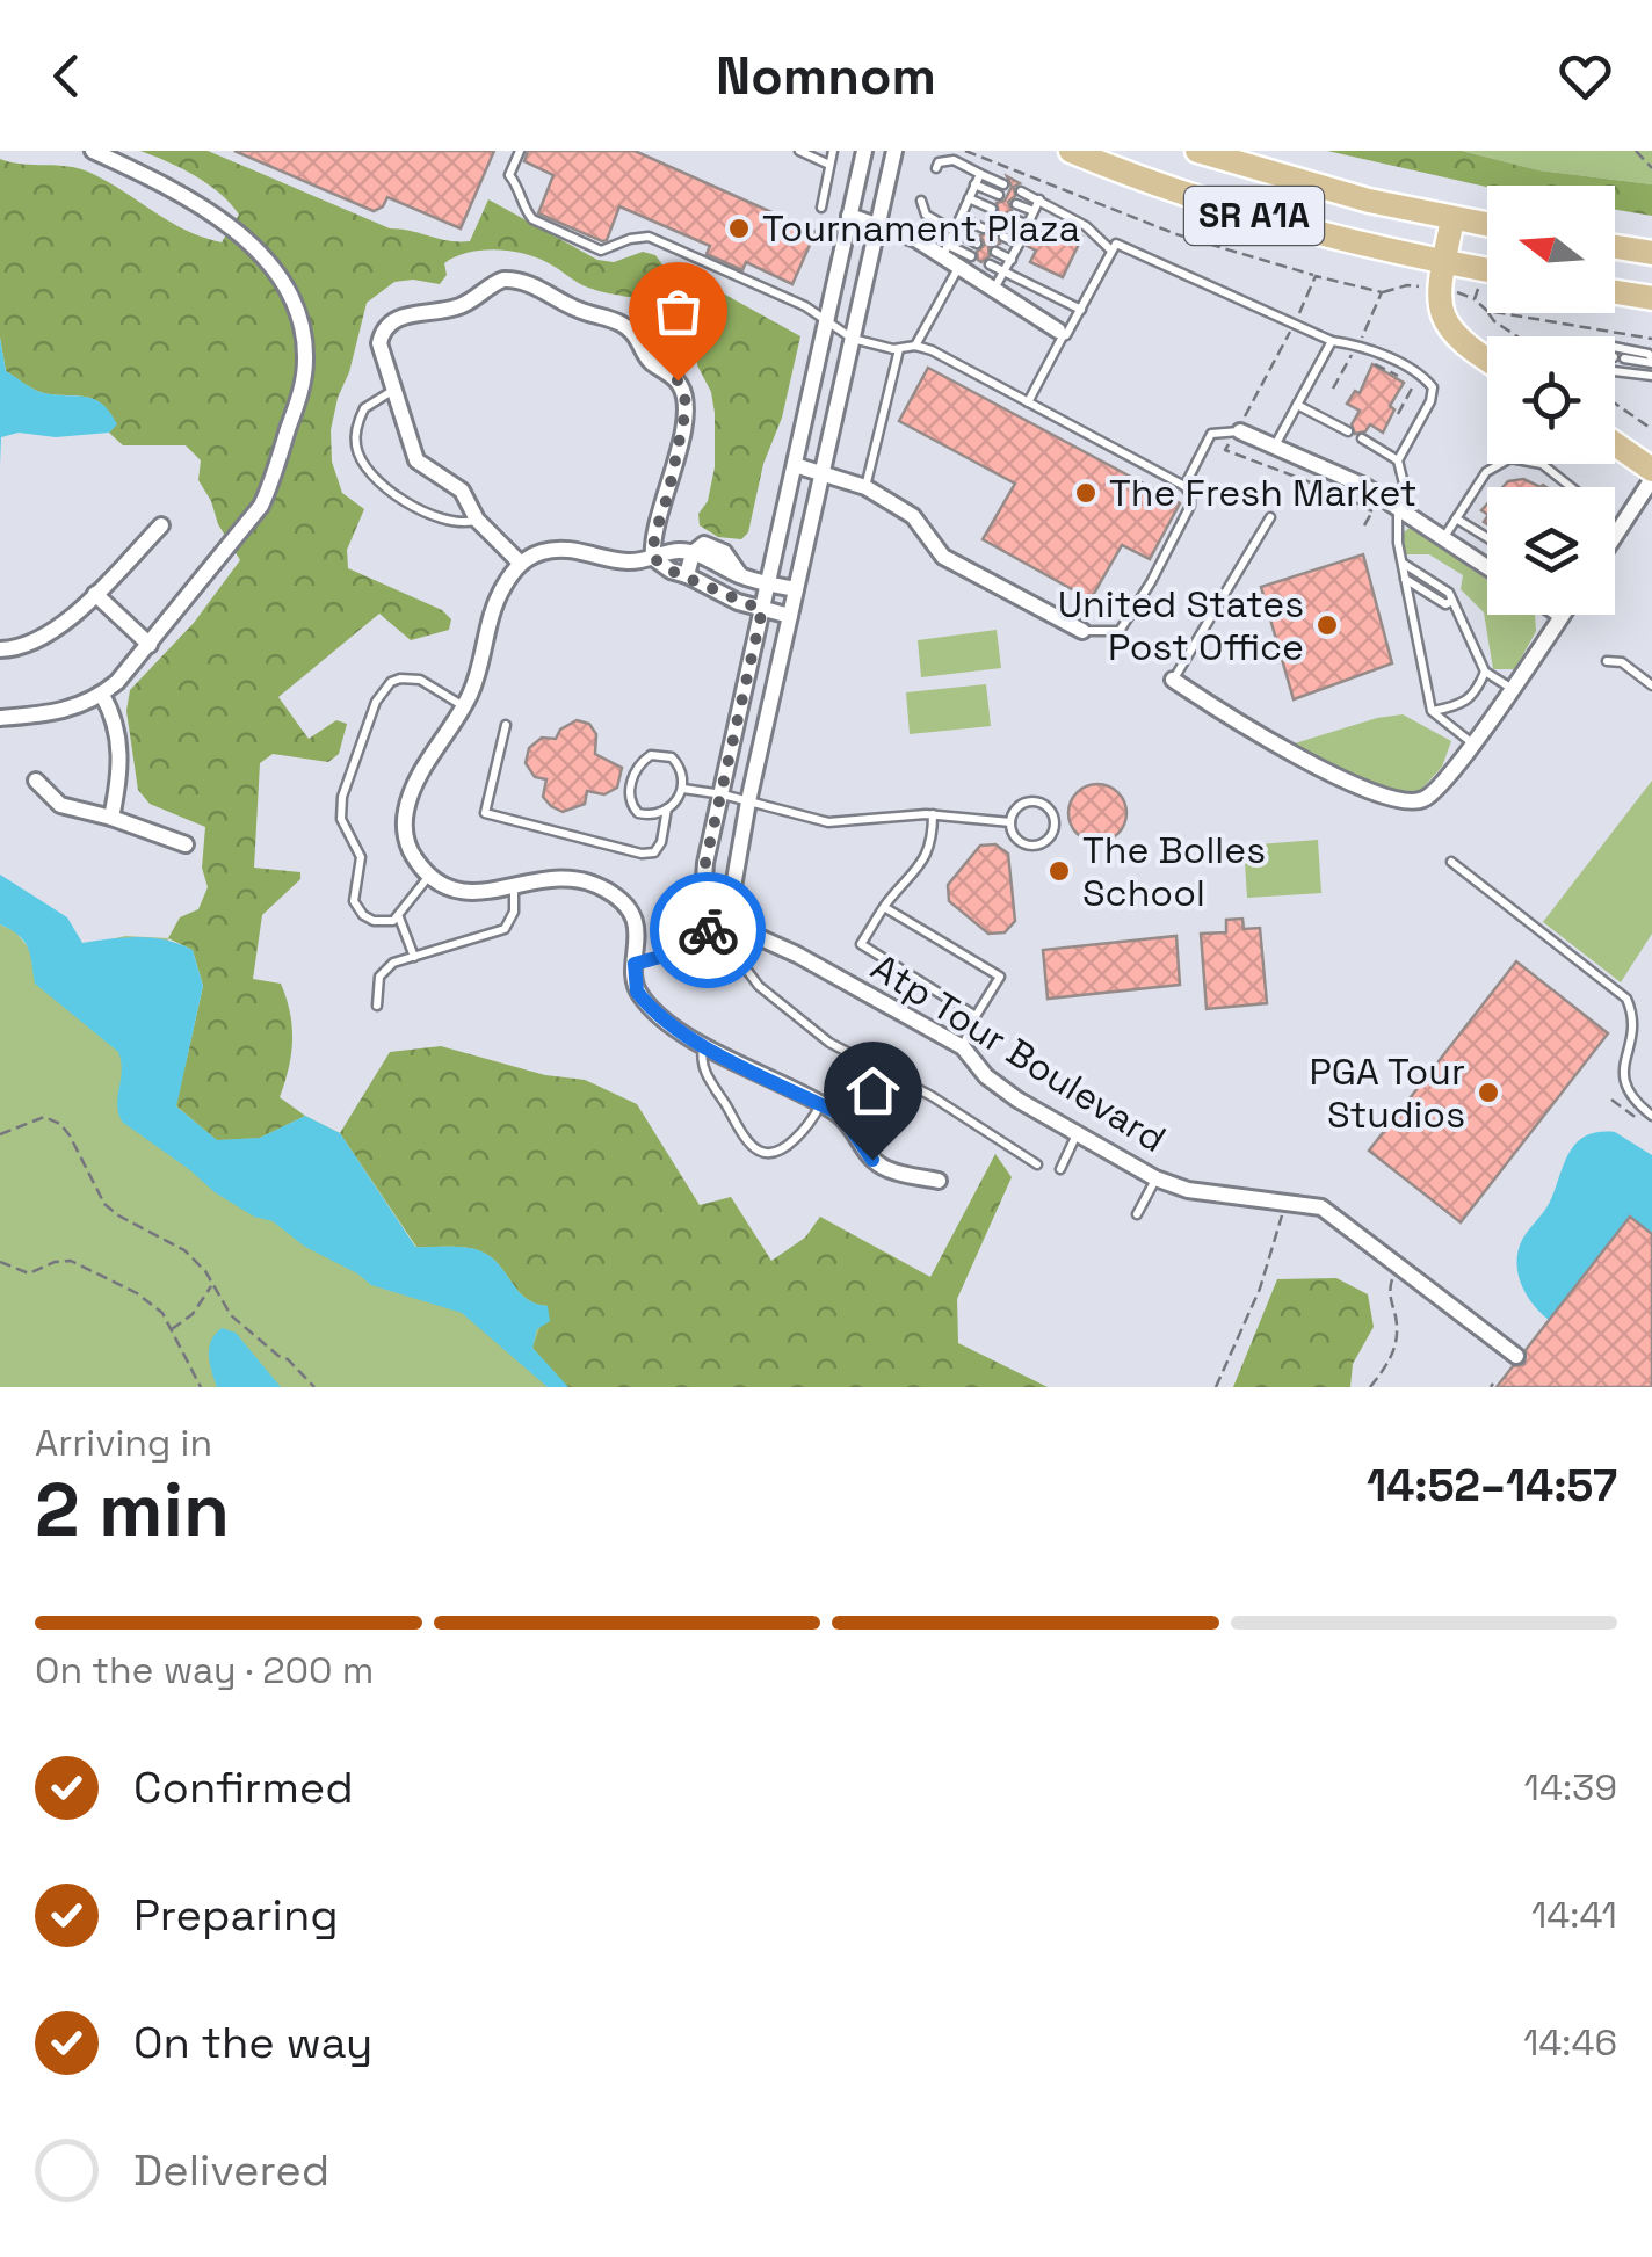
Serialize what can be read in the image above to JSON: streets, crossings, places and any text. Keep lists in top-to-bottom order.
{
  "streets": {
    "main road": ["SR A1A"],
    "street": ["Atp Tour Boulevard"]
  },
  "places": [
    "Tournament Plaza",
    "The Fresh Market",
    "United States Post Office",
    "The Bolles School",
    "PGA Tour Studios"
  ],
  "north": "left",
  "page": {
    "header": "Nomnom",
    "heading": ["2 min", "Arriving in", "14:52–14:57"],
    "bar": "On the way · 200 m",
    "list": [
      ["Confirmed", "14:39"],
      ["Preparing", "14:41"],
      ["On the way", "14:46"],
      "Delivered"
    ]
  }
}
